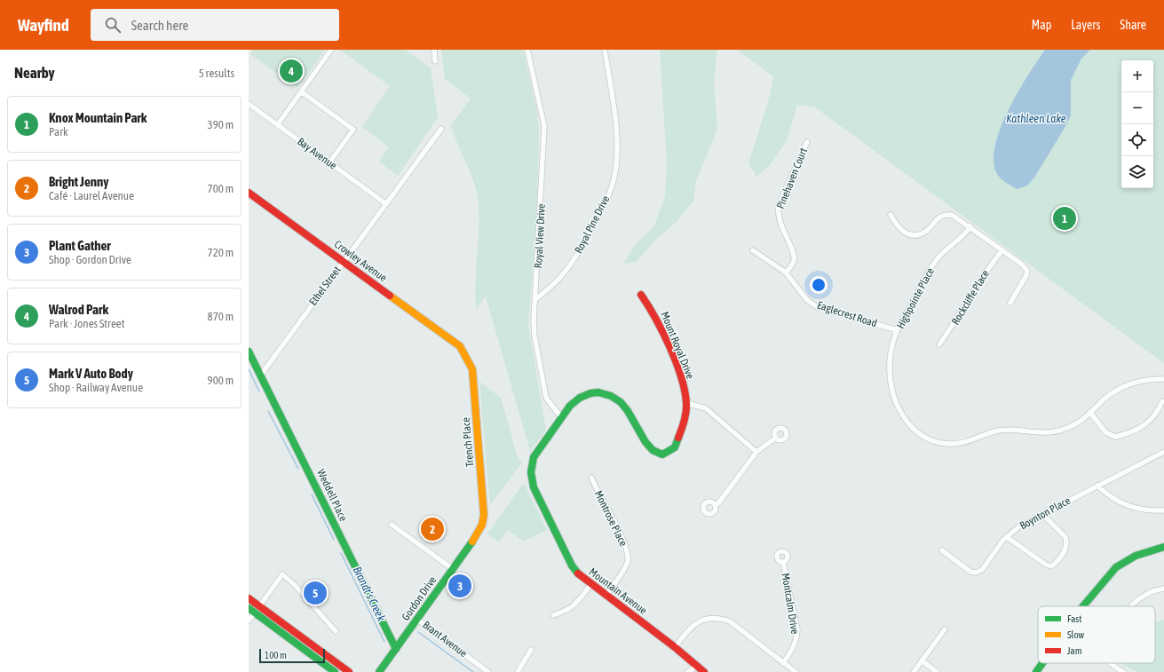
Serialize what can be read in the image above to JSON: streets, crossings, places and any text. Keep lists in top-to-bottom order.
{
  "streets": {
    "street": [
      "Bay Avenue",
      "Pinehaven Court",
      "Royal Pine Drive",
      "Royal View Drive",
      "Crowley Avenue",
      "Ethel Street",
      "Rockcliffe Place",
      "Highpointe Place",
      "Eaglecrest Road",
      "Mount Royal Drive",
      "Trench Place",
      "Weddell Place",
      "Boynton Place",
      "Montrose Place",
      "Mountain Avenue",
      "Gordon Drive",
      "Montcalm Drive",
      "Brant Avenue"
    ]
  },
  "crossings": [
    ["Bay Avenue", "Ethel Street"],
    ["Pinehaven Court", "Eaglecrest Road"],
    ["Royal Pine Drive", "Royal View Drive"],
    ["Royal View Drive", "Mount Royal Drive"],
    ["Crowley Avenue", "Ethel Street"],
    ["Crowley Avenue", "Trench Place"],
    ["Ethel Street", "Weddell Place"],
    ["Highpointe Place", "Eaglecrest Road"],
    ["Mount Royal Drive", "Mountain Avenue"],
    ["Trench Place", "Gordon Drive"],
    ["Weddell Place", "Gordon Drive"],
    ["Montrose Place", "Mountain Avenue"],
    ["Gordon Drive", "Brant Avenue"]
  ],
  "water": ["Kathleen Lake", "Brandt's Creek"],
  "legend": ["Fast", "Slow", "Jam"],
  "scale_bar": "100 m",
  "page": {
    "header": "Wayfind",
    "search": "Search here",
    "nav": ["Map", "Layers", "Share"],
    "heading": ["Nearby", "5 results"],
    "pins": [
      "4",
      "1",
      "2",
      "3",
      "5"
    ],
    "map_buttons": ["+", "−"],
    "list": [
      {
        "mark": "1",
        "name": "Knox Mountain Park",
        "note": "Park",
        "value": "390 m"
      },
      {
        "mark": "2",
        "name": "Bright Jenny",
        "note": "Café · Laurel Avenue",
        "value": "700 m"
      },
      {
        "mark": "3",
        "name": "Plant Gather",
        "note": "Shop · Gordon Drive",
        "value": "720 m"
      },
      {
        "mark": "4",
        "name": "Walrod Park",
        "note": "Park · Jones Street",
        "value": "870 m"
      },
      {
        "mark": "5",
        "name": "Mark V Auto Body",
        "note": "Shop · Railway Avenue",
        "value": "900 m"
      }
    ],
    "scale": "100 m"
  }
}
